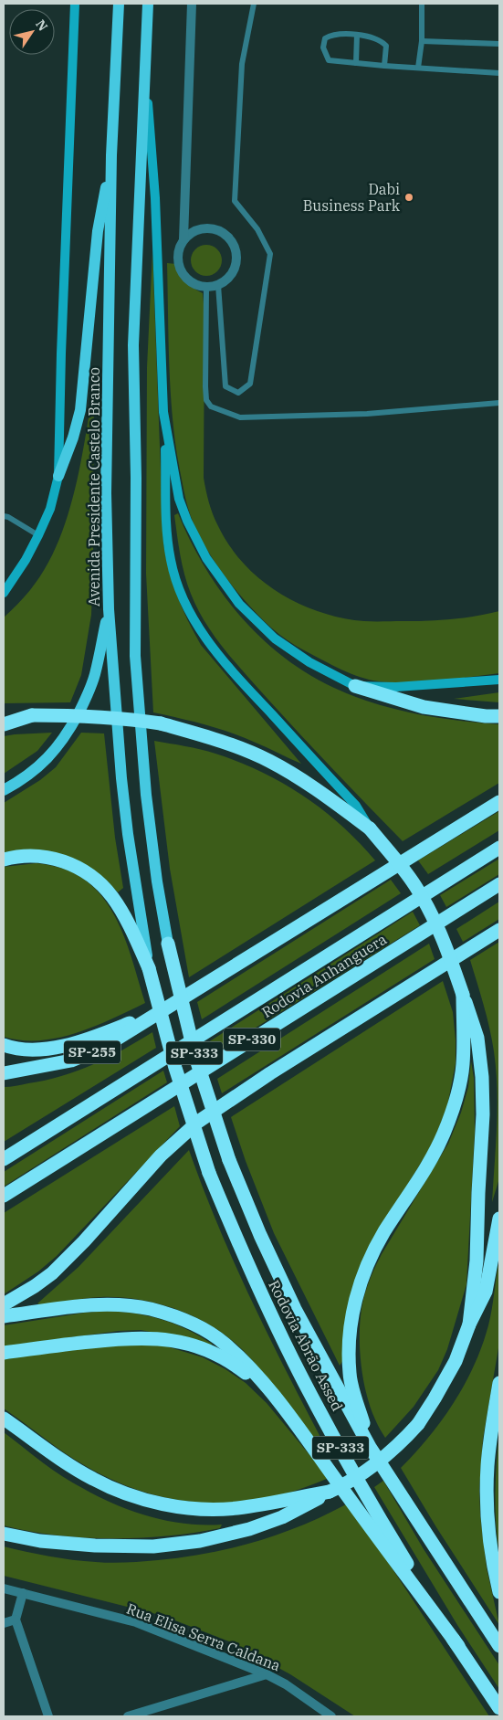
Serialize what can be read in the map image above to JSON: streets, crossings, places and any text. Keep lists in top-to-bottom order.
{
  "streets": {
    "highway": [
      "Rodovia Anhanguera",
      "SP-330",
      "SP-255",
      "SP-333",
      "Rodovia Abrão Assed"
    ],
    "main road": ["Avenida Presidente Castelo Branco"],
    "street": ["Rua Elisa Serra Caldana"]
  },
  "crossings": [
    ["Avenida Presidente Castelo Branco", "Rodovia Abrão Assed"]
  ],
  "places": ["Dabi Business Park"],
  "north": "top right"
}
